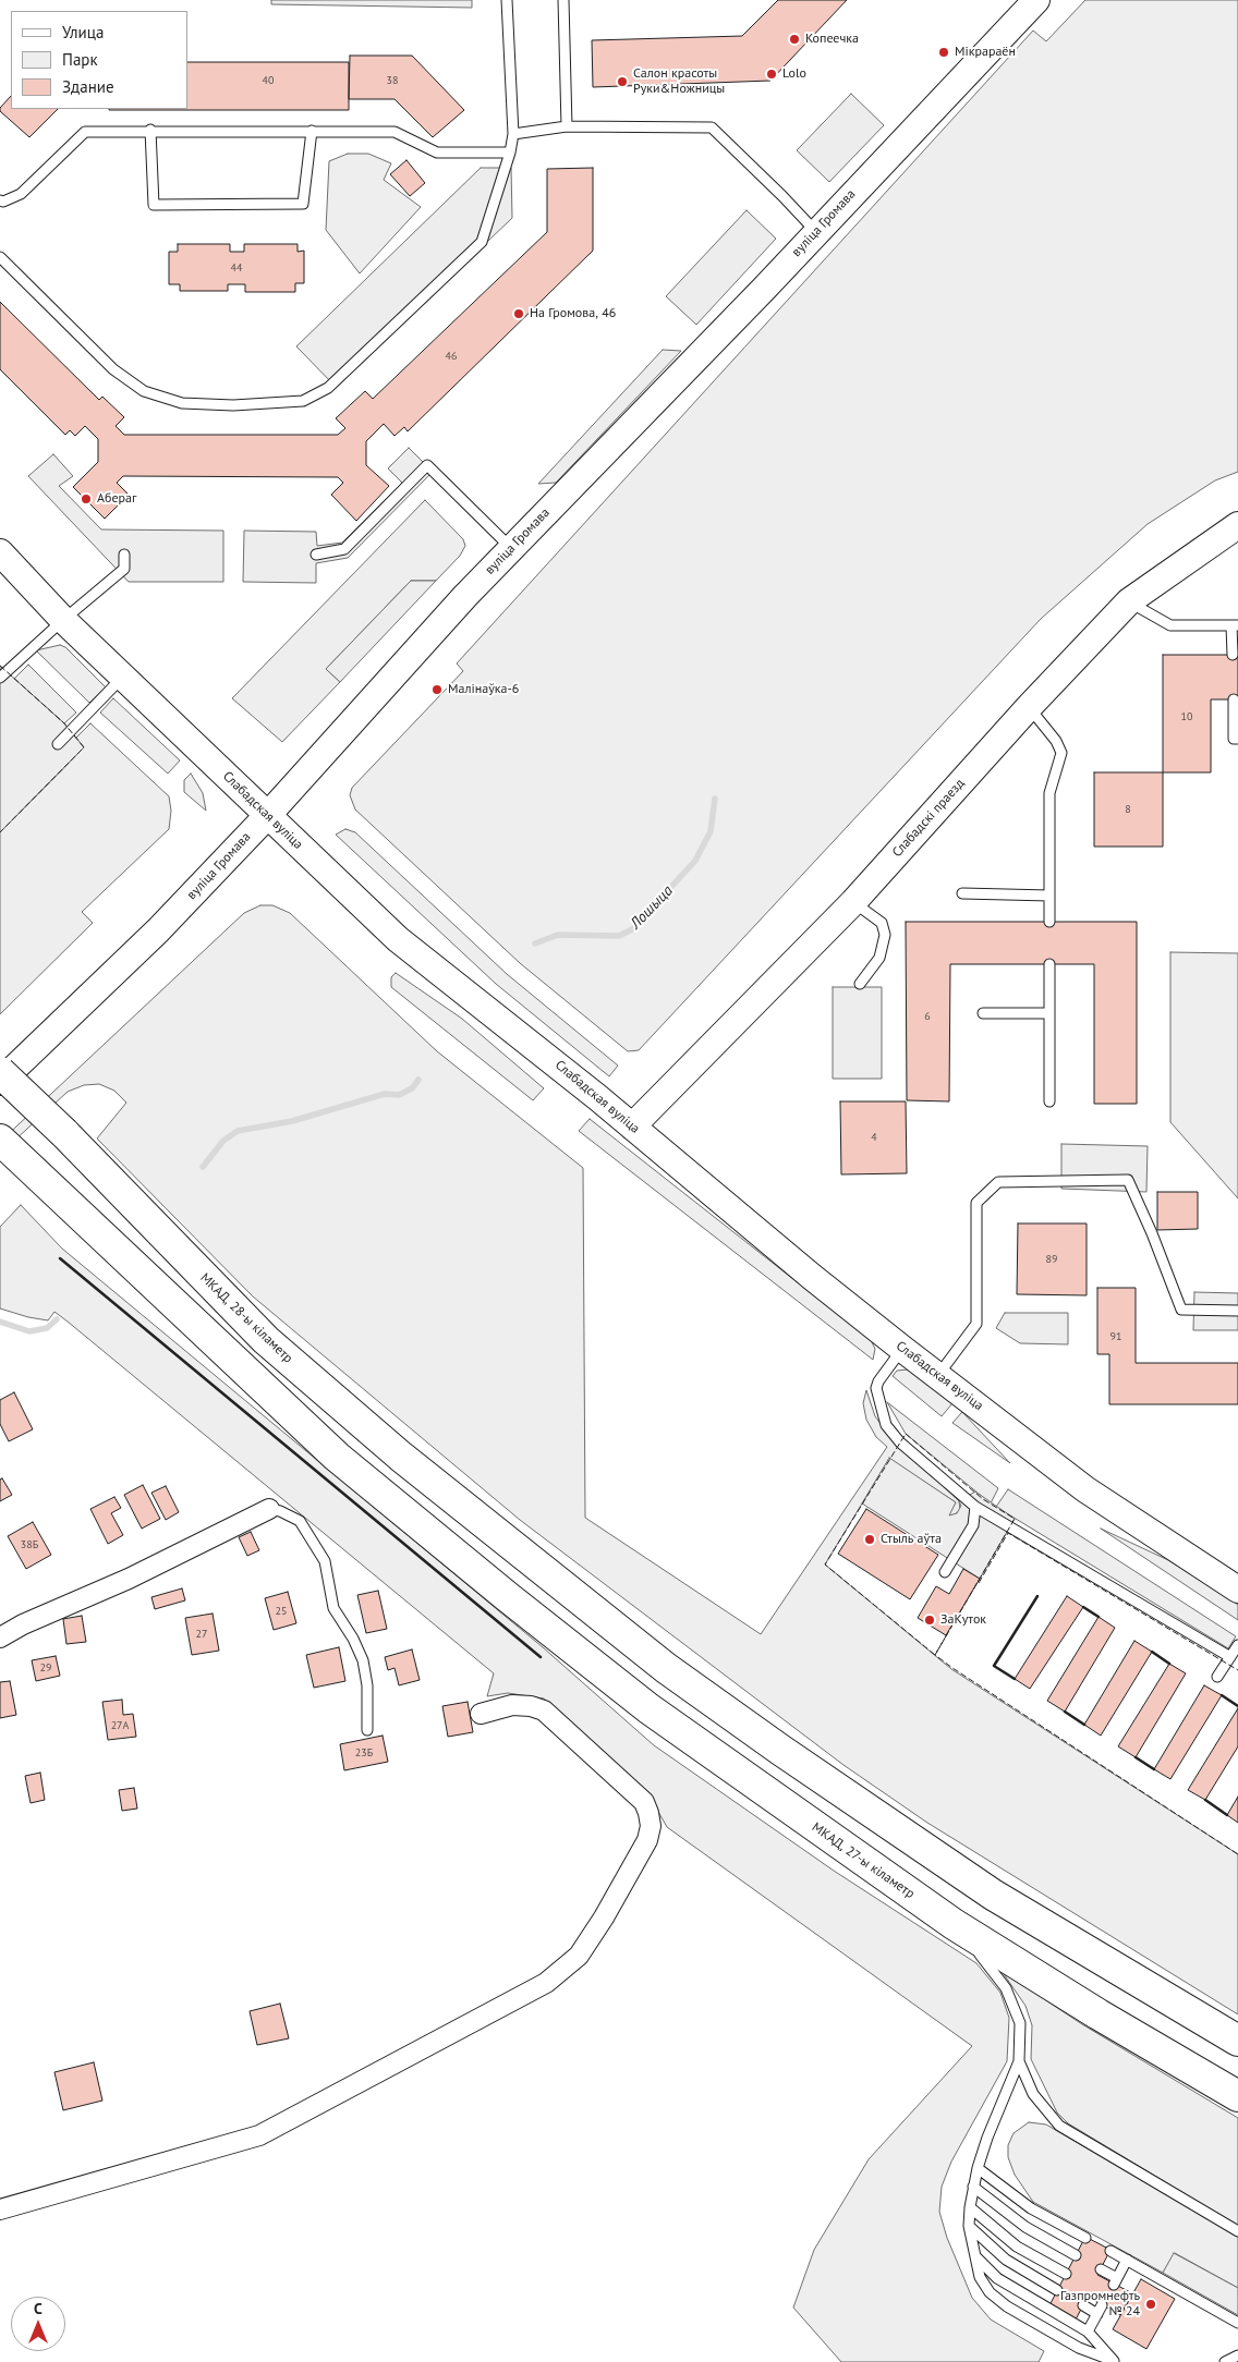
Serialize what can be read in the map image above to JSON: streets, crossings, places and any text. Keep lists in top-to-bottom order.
{
  "streets": {
    "highway": ["МКАД, 28-ы кіламетр", "МКАД, 27-ы кіламетр"],
    "main road": ["вуліца Громава", "Слабадская вуліца", "Слабадскі праезд"]
  },
  "crossings": [
    ["вуліца Громава", "Слабадская вуліца"],
    ["Слабадская вуліца", "Слабадскі праезд"]
  ],
  "water": ["Лошыца"],
  "places": [
    "Копеечка",
    "Мікрараён",
    "Lolo",
    "Салон красоты Руки&Ножницы",
    "На Громова, 46",
    "Абераг",
    "Малінаўка-6",
    "Стыль аўта",
    "ЗаКуток",
    "Газпромнефть № 24"
  ],
  "house_numbers": [
    "40",
    "38",
    "44",
    "46",
    "10",
    "8",
    "6",
    "4",
    "89",
    "91",
    "38Б",
    "25",
    "27",
    "29",
    "27А",
    "23Б"
  ],
  "legend": ["Улица", "Парк", "Здание"],
  "north": "top"
}
